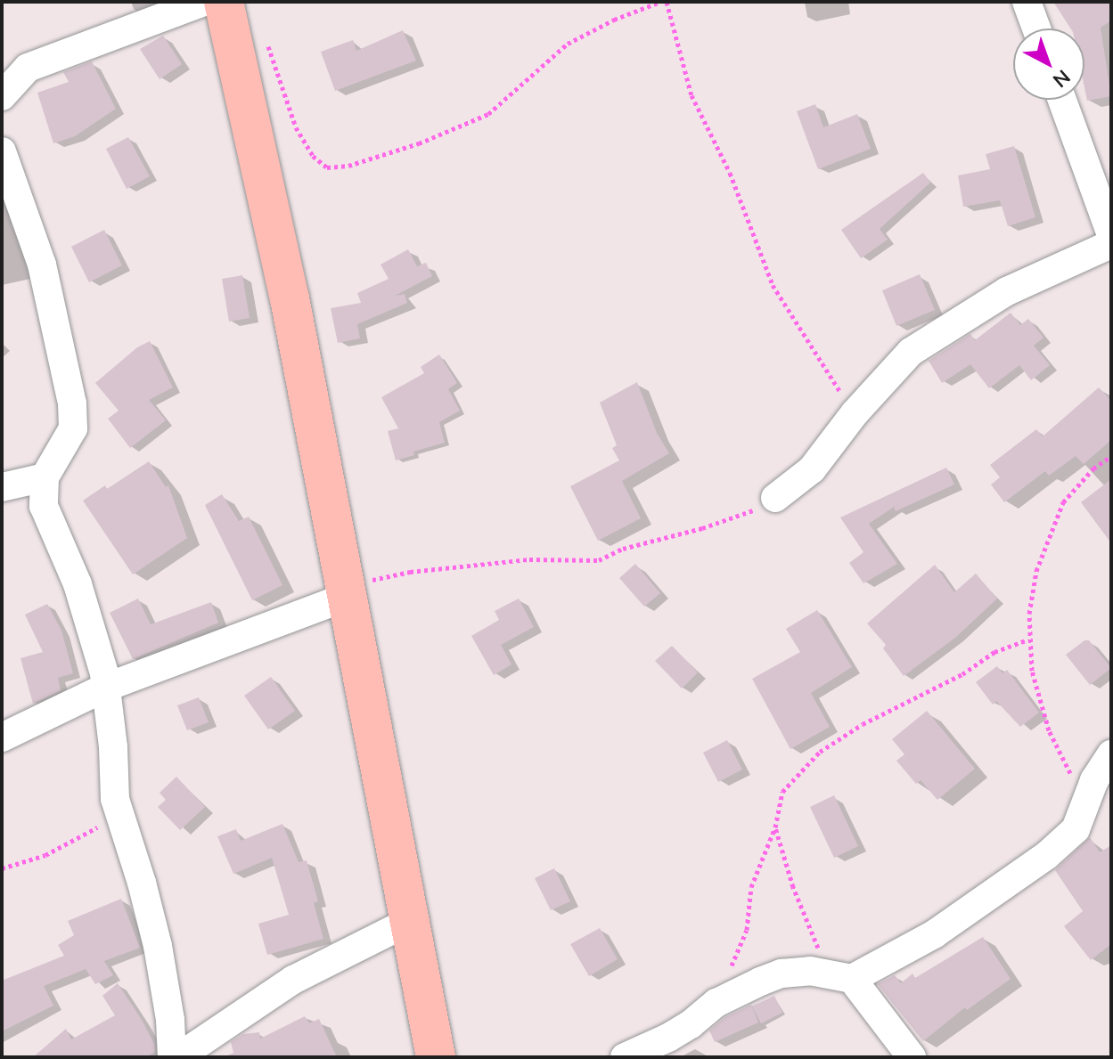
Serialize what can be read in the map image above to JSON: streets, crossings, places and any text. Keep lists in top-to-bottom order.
{
  "north": "bottom right"
}
